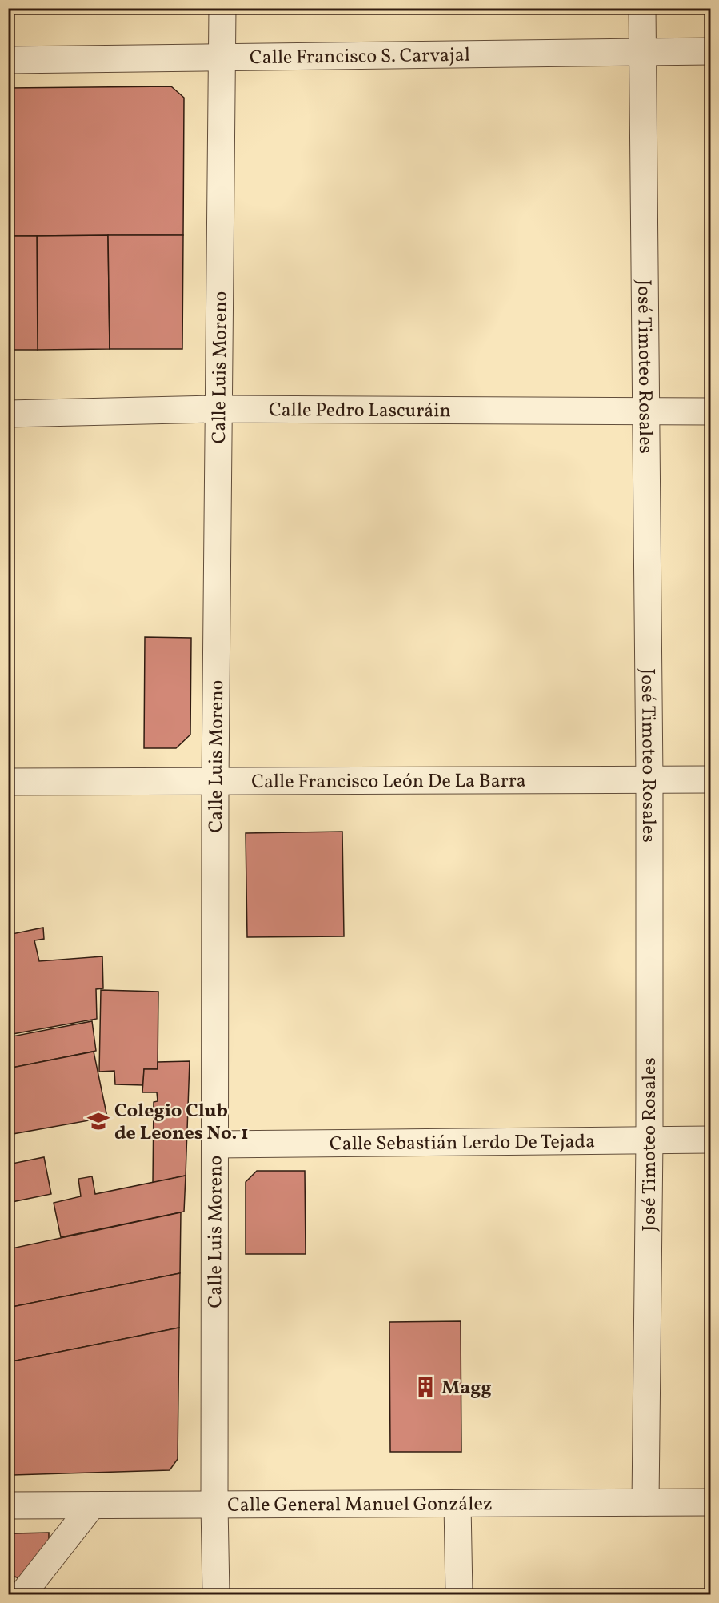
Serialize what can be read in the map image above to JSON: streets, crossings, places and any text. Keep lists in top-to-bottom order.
{
  "streets": {
    "street": [
      "Calle Francisco S. Carvajal",
      "José Timoteo Rosales",
      "Calle Luis Moreno",
      "Calle Pedro Lascuráin",
      "Calle Francisco León De La Barra",
      "Calle Sebastián Lerdo De Tejada",
      "Calle General Manuel González"
    ]
  },
  "crossings": [
    ["Calle Francisco S. Carvajal", "José Timoteo Rosales"],
    ["Calle Francisco S. Carvajal", "Calle Luis Moreno"],
    ["José Timoteo Rosales", "Calle Pedro Lascuráin"],
    ["José Timoteo Rosales", "Calle Francisco León De La Barra"],
    ["José Timoteo Rosales", "Calle Sebastián Lerdo De Tejada"],
    ["José Timoteo Rosales", "Calle General Manuel González"],
    ["Calle Luis Moreno", "Calle Pedro Lascuráin"],
    ["Calle Luis Moreno", "Calle Francisco León De La Barra"],
    ["Calle Luis Moreno", "Calle Sebastián Lerdo De Tejada"],
    ["Calle Luis Moreno", "Calle General Manuel González"]
  ],
  "places": {
    "school or university": ["Colegio Club de Leones No. 1"],
    "building": ["Magg"]
  }
}
